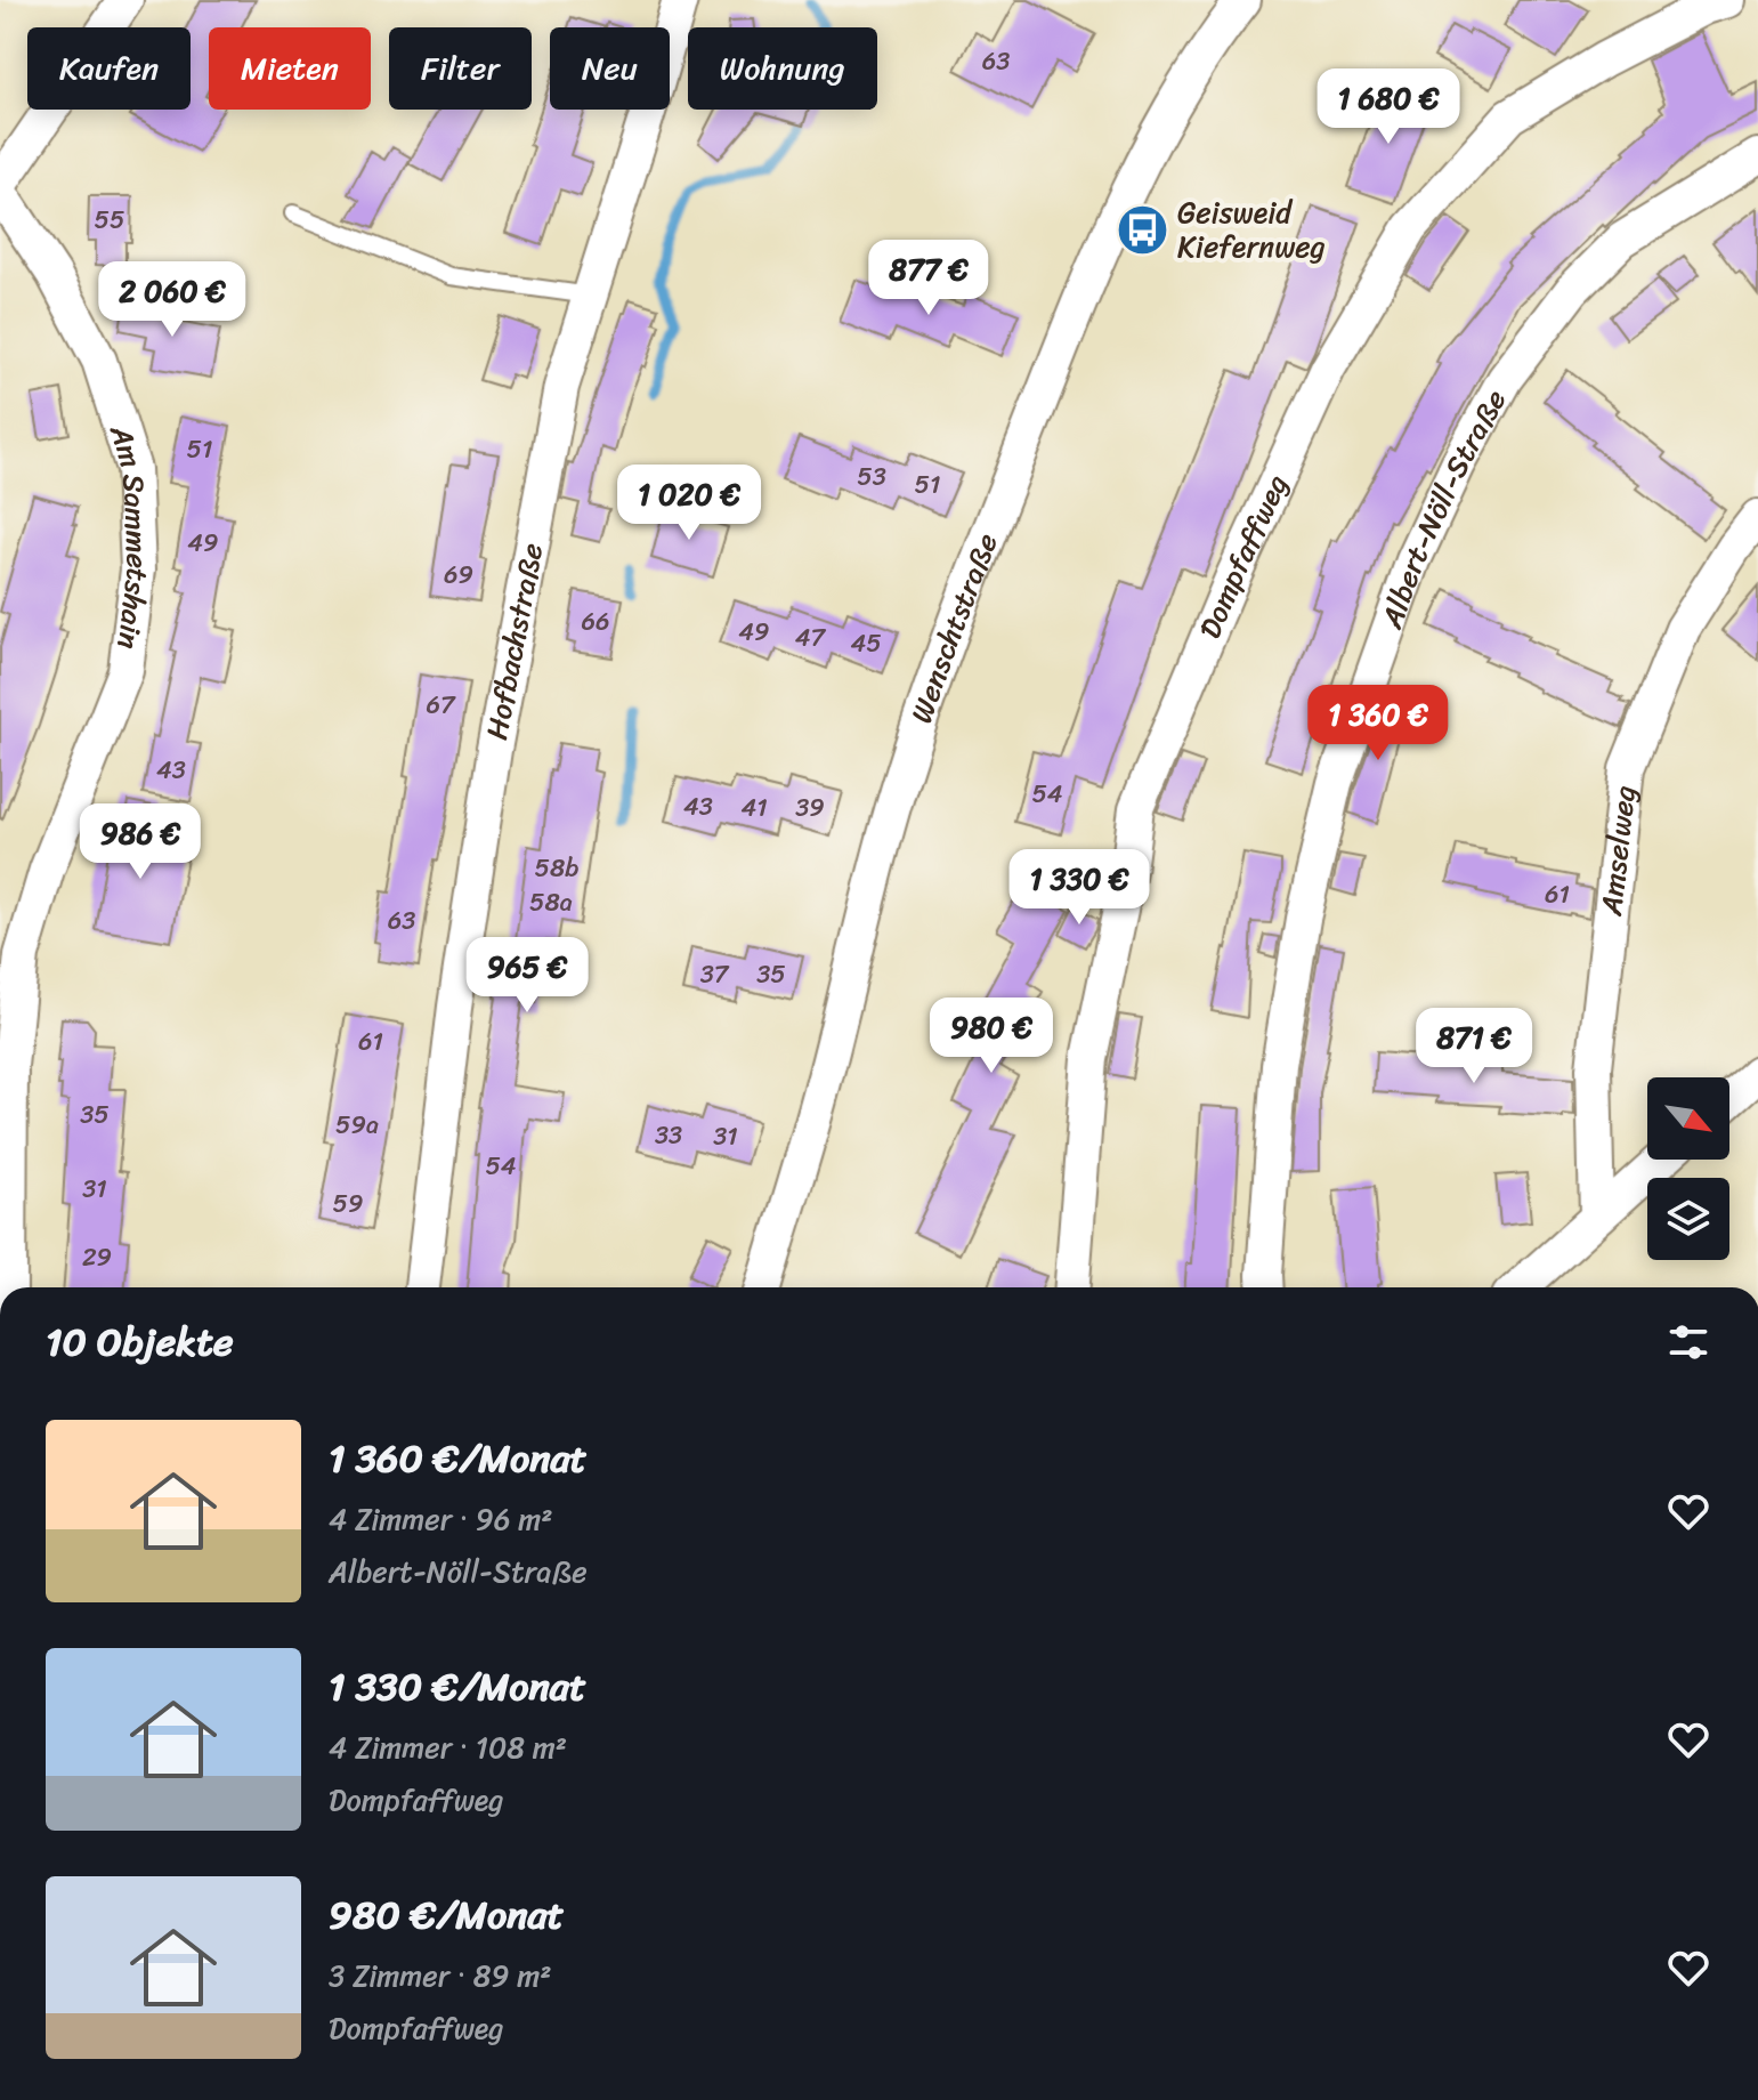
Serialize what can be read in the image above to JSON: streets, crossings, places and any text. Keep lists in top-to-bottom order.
{
  "streets": {
    "street": [
      "Albert-Nöll-Straße",
      "Am Sammetshain",
      "Dompfaffweg",
      "Wenschtstraße",
      "Hofbachstraße",
      "Amselweg"
    ]
  },
  "places": {
    "bus stop": ["Geisweid Kiefernweg"]
  },
  "house_numbers": [
    "63",
    "55",
    "51",
    "53",
    "51",
    "49",
    "69",
    "66",
    "49",
    "47",
    "45",
    "67",
    "43",
    "54",
    "43",
    "41",
    "39",
    "58b",
    "61",
    "58a",
    "63",
    "37",
    "35",
    "61",
    "35",
    "59a",
    "33",
    "31",
    "54",
    "31",
    "59",
    "29"
  ],
  "north": "bottom right",
  "page": {
    "chip": [
      "Kaufen",
      "Mieten",
      "Filter",
      "Neu",
      "Wohnung"
    ],
    "price": [
      "1 680 €",
      "877 €",
      "2 060 €",
      "1 020 €",
      "1 360 €",
      "986 €",
      "1 330 €",
      "965 €",
      "980 €",
      "871 €"
    ],
    "heading": "10 Objekte",
    "list": [
      {
        "name": "1 360 €/Monat",
        "note": "4 Zimmer · 96 m² · Albert-Nöll-Straße"
      },
      {
        "name": "1 330 €/Monat",
        "note": "4 Zimmer · 108 m² · Dompfaffweg"
      },
      {
        "name": "980 €/Monat",
        "note": "3 Zimmer · 89 m² · Dompfaffweg"
      }
    ]
  }
}
